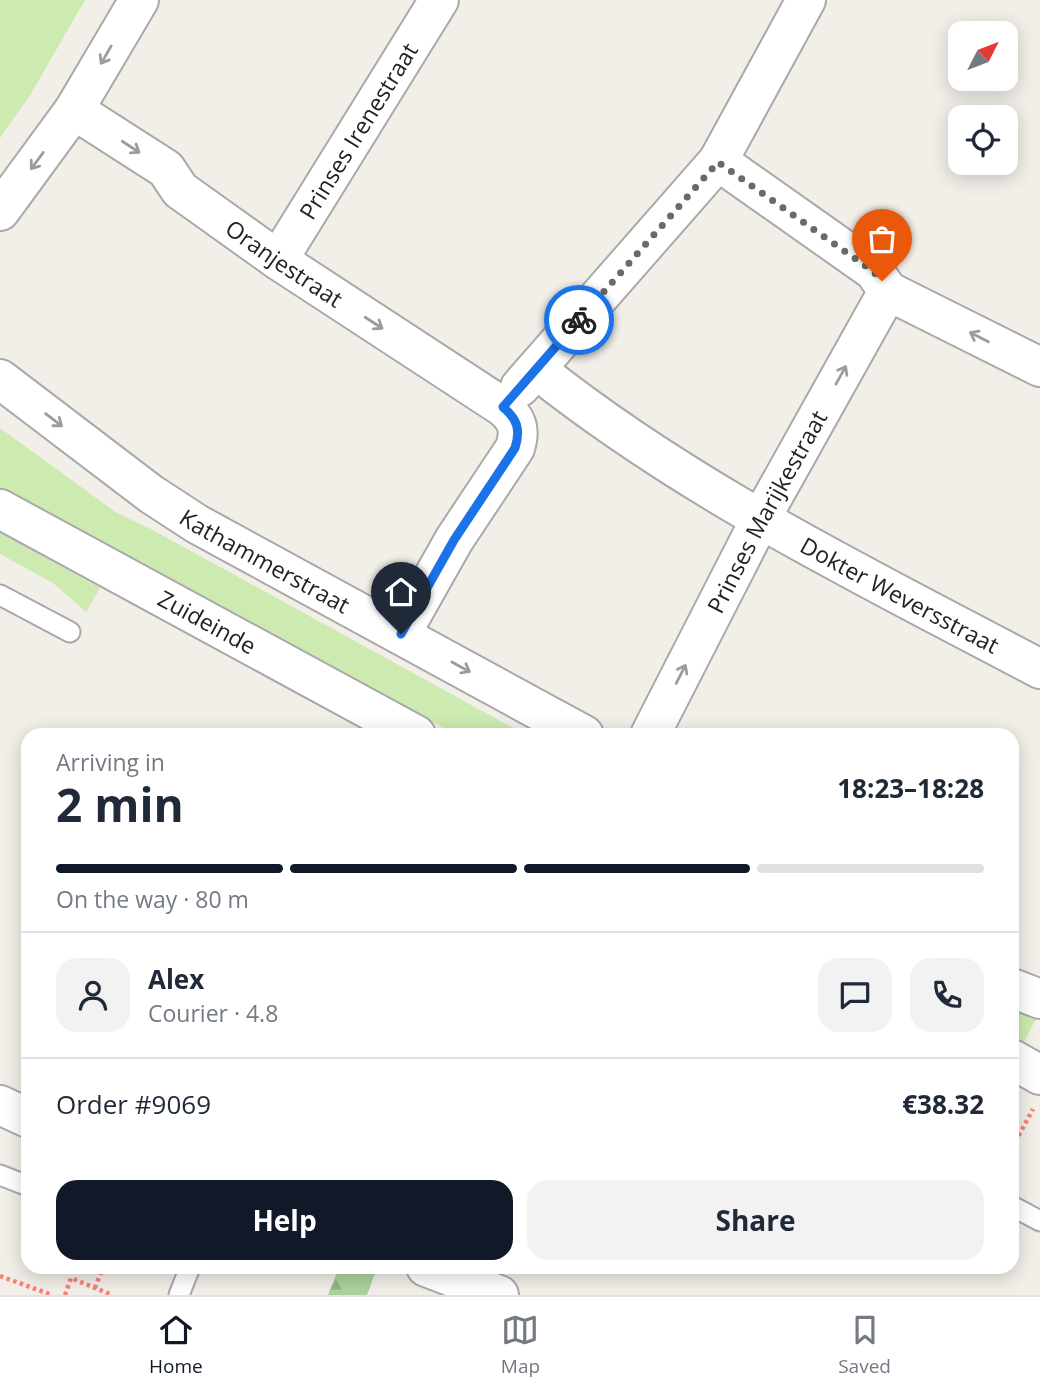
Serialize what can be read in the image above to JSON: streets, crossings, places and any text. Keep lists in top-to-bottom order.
{
  "streets": {
    "street": [
      "Prinses Irenestraat",
      "Oranjestraat",
      "Prinses Marijkestraat",
      "Kathammerstraat",
      "Dokter Weversstraat",
      "Zuideinde"
    ]
  },
  "crossings": [
    ["Prinses Irenestraat", "Oranjestraat"],
    ["Prinses Marijkestraat", "Dokter Weversstraat"]
  ],
  "one_way": ["Oranjestraat", "Kathammerstraat"],
  "north": "top right",
  "page": {
    "heading": ["2 min", "Arriving in", "18:23–18:28"],
    "panel": [
      "Alex",
      "Courier · 4.8",
      "Order #9069",
      "€38.32"
    ],
    "bar": "On the way · 80 m",
    "buttons": ["Help", "Share"],
    "tabs": ["Home", "Map", "Saved"]
  }
}
